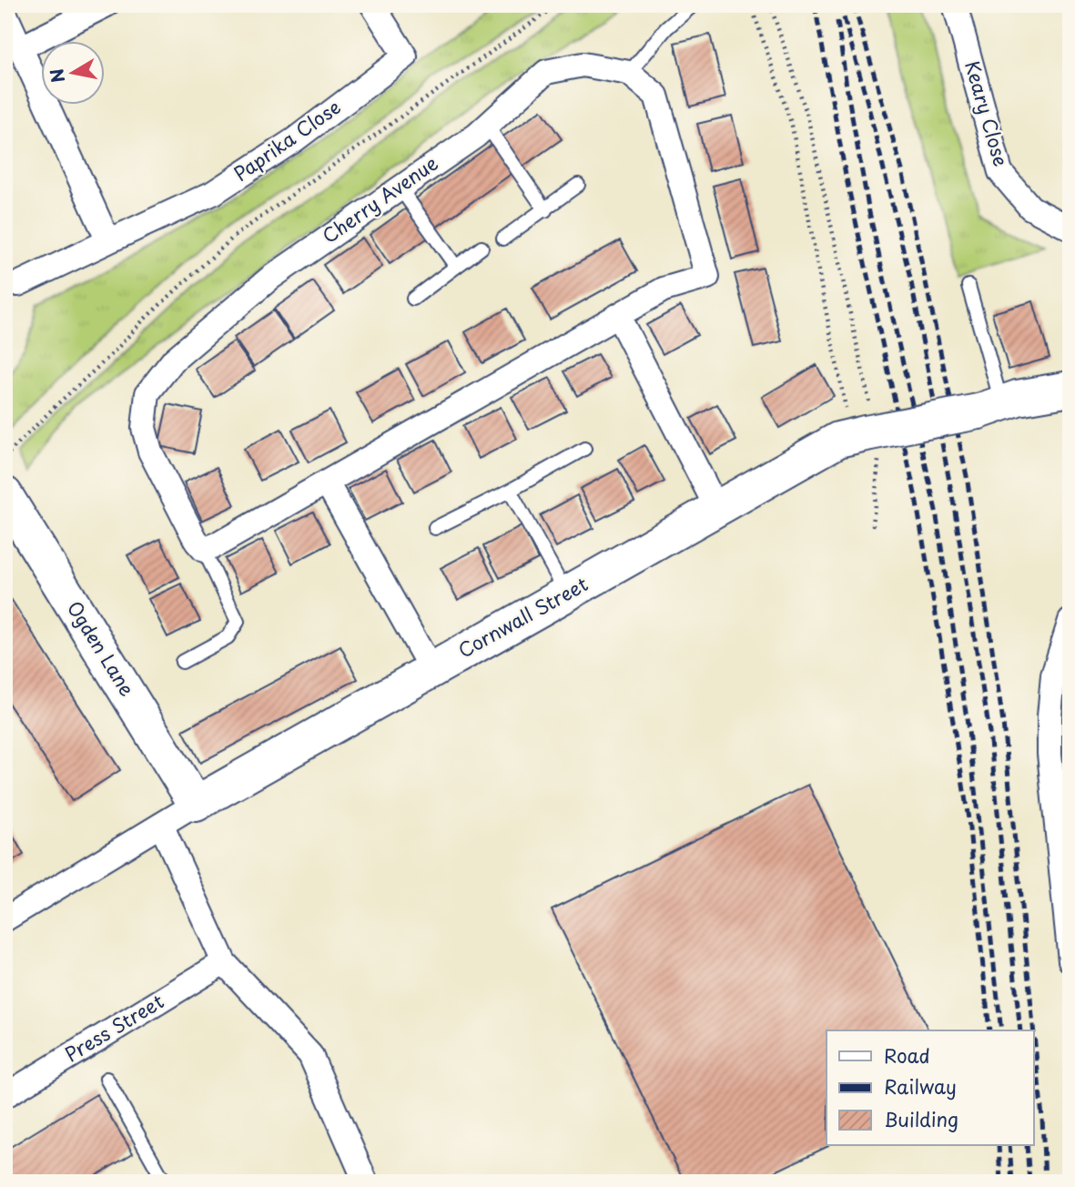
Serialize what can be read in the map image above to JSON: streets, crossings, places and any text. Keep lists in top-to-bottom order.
{
  "streets": {
    "street": [
      "Keary Close",
      "Paprika Close",
      "Cherry Avenue",
      "Cornwall Street",
      "Ogden Lane",
      "Press Street"
    ]
  },
  "crossings": [
    ["Cornwall Street", "Ogden Lane"]
  ],
  "legend": ["Road", "Railway", "Building"],
  "north": "left"
}
